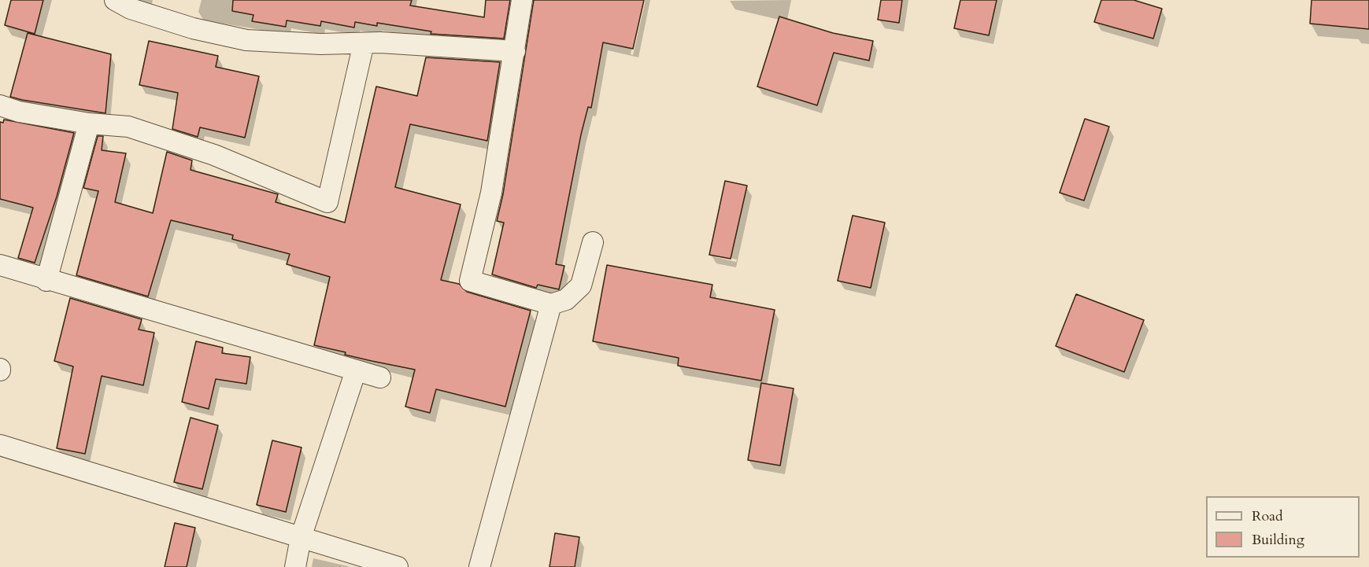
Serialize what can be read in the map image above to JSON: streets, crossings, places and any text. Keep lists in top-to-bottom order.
{
  "legend": ["Road", "Building"]
}
